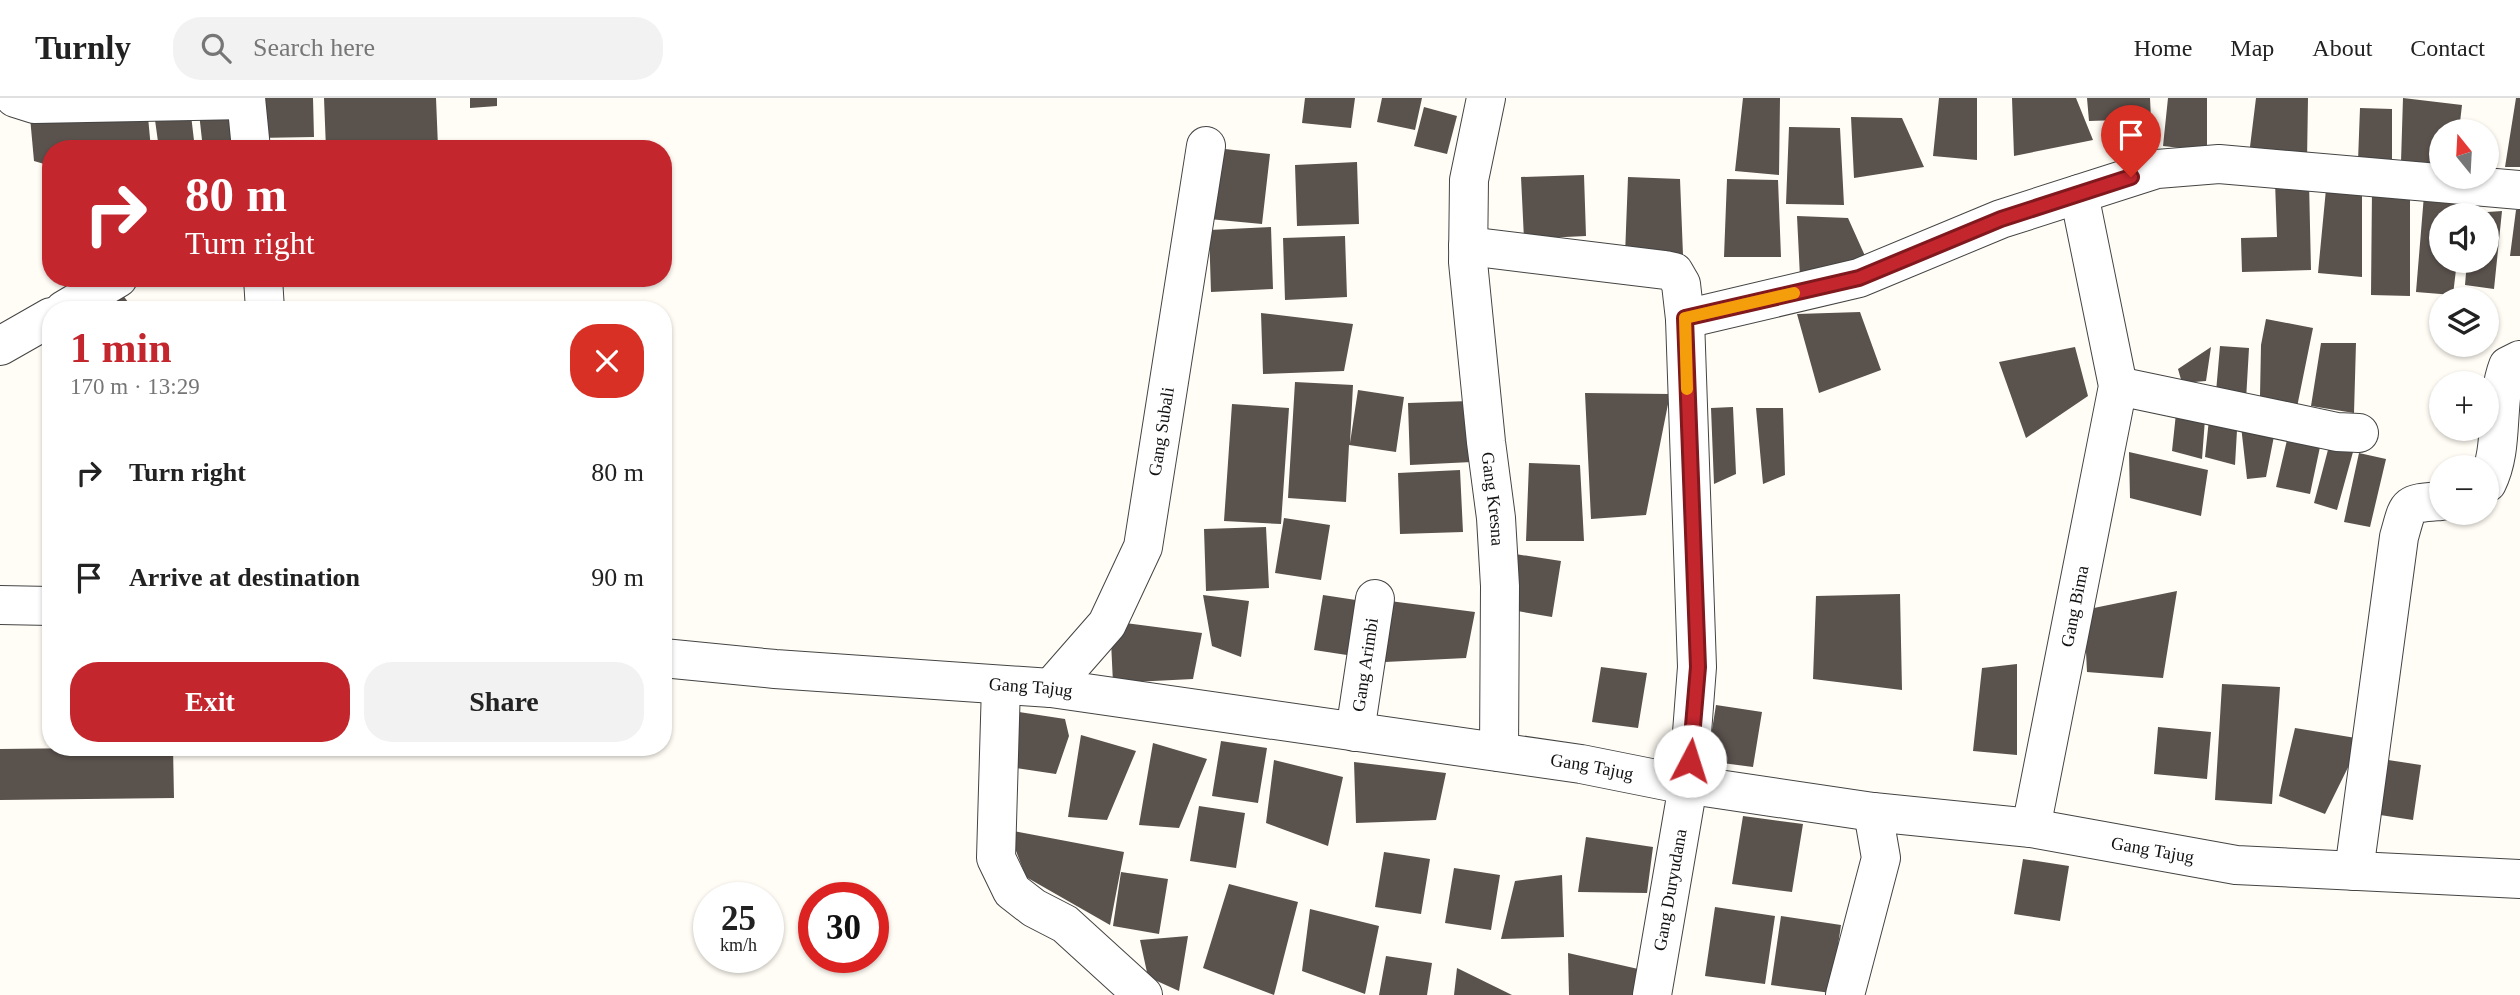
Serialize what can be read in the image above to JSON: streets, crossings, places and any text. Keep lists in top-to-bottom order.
{
  "streets": {
    "street": [
      "Gang Subali",
      "Gang Kresna",
      "Gang Bima",
      "Gang Arimbi",
      "Gang Tajug",
      "Gang Duryudana"
    ]
  },
  "crossings": [
    ["Gang Subali", "Gang Tajug"],
    ["Gang Kresna", "Gang Tajug"],
    ["Gang Kresna", "Gang Duryudana"],
    ["Gang Bima", "Gang Tajug"],
    ["Gang Arimbi", "Gang Tajug"],
    ["Gang Tajug", "Gang Duryudana"]
  ],
  "north": "top",
  "page": {
    "header": "Turnly",
    "search": "Search here",
    "nav": [
      "Home",
      "Map",
      "About",
      "Contact"
    ],
    "map_buttons": ["+", "−"],
    "turn": ["80 m", "Turn right"],
    "heading": ["1 min", "170 m · 13:29"],
    "list": [
      {
        "name": "Turn right",
        "value": "80 m"
      },
      {
        "name": "Arrive at destination",
        "value": "90 m"
      }
    ],
    "buttons": ["Exit", "Share"],
    "speed": "25 km/h",
    "limit": "30"
  }
}
